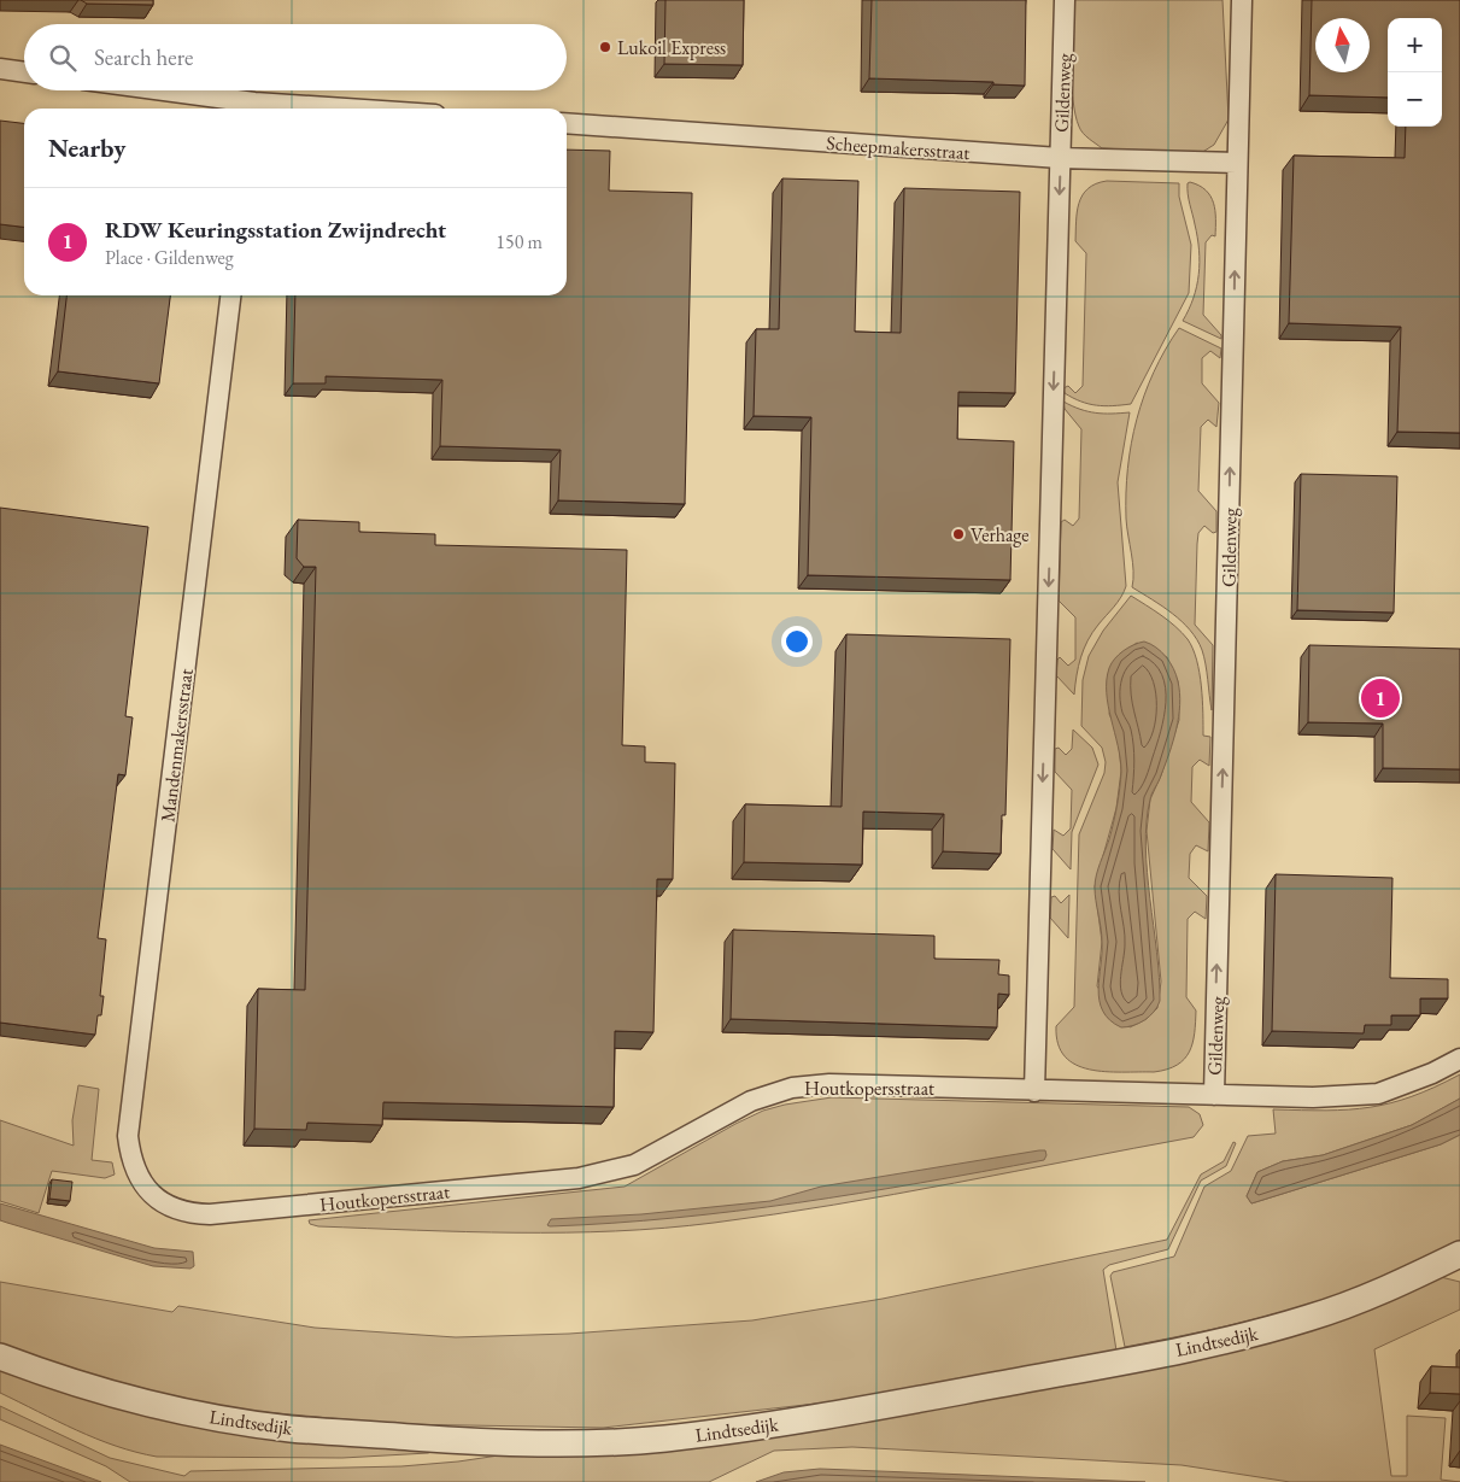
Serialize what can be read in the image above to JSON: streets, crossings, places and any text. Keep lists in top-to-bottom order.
{
  "streets": {
    "street": [
      "Gildenweg",
      "Scheepmakersstraat",
      "Mandenmakersstraat",
      "Houtkopersstraat",
      "Lindtsedijk"
    ]
  },
  "crossings": [
    ["Gildenweg", "Scheepmakersstraat"],
    ["Gildenweg", "Houtkopersstraat"],
    ["Mandenmakersstraat", "Houtkopersstraat"]
  ],
  "places": ["Lukoil Express", "Verhage"],
  "north": "top",
  "page": {
    "map_buttons": ["+", "−"],
    "search": "Search here",
    "heading": "Nearby",
    "list": [
      {
        "mark": "1",
        "name": "RDW Keuringsstation Zwijndrecht",
        "note": "Place · Gildenweg",
        "value": "150 m"
      }
    ],
    "pins": "1"
  }
}
